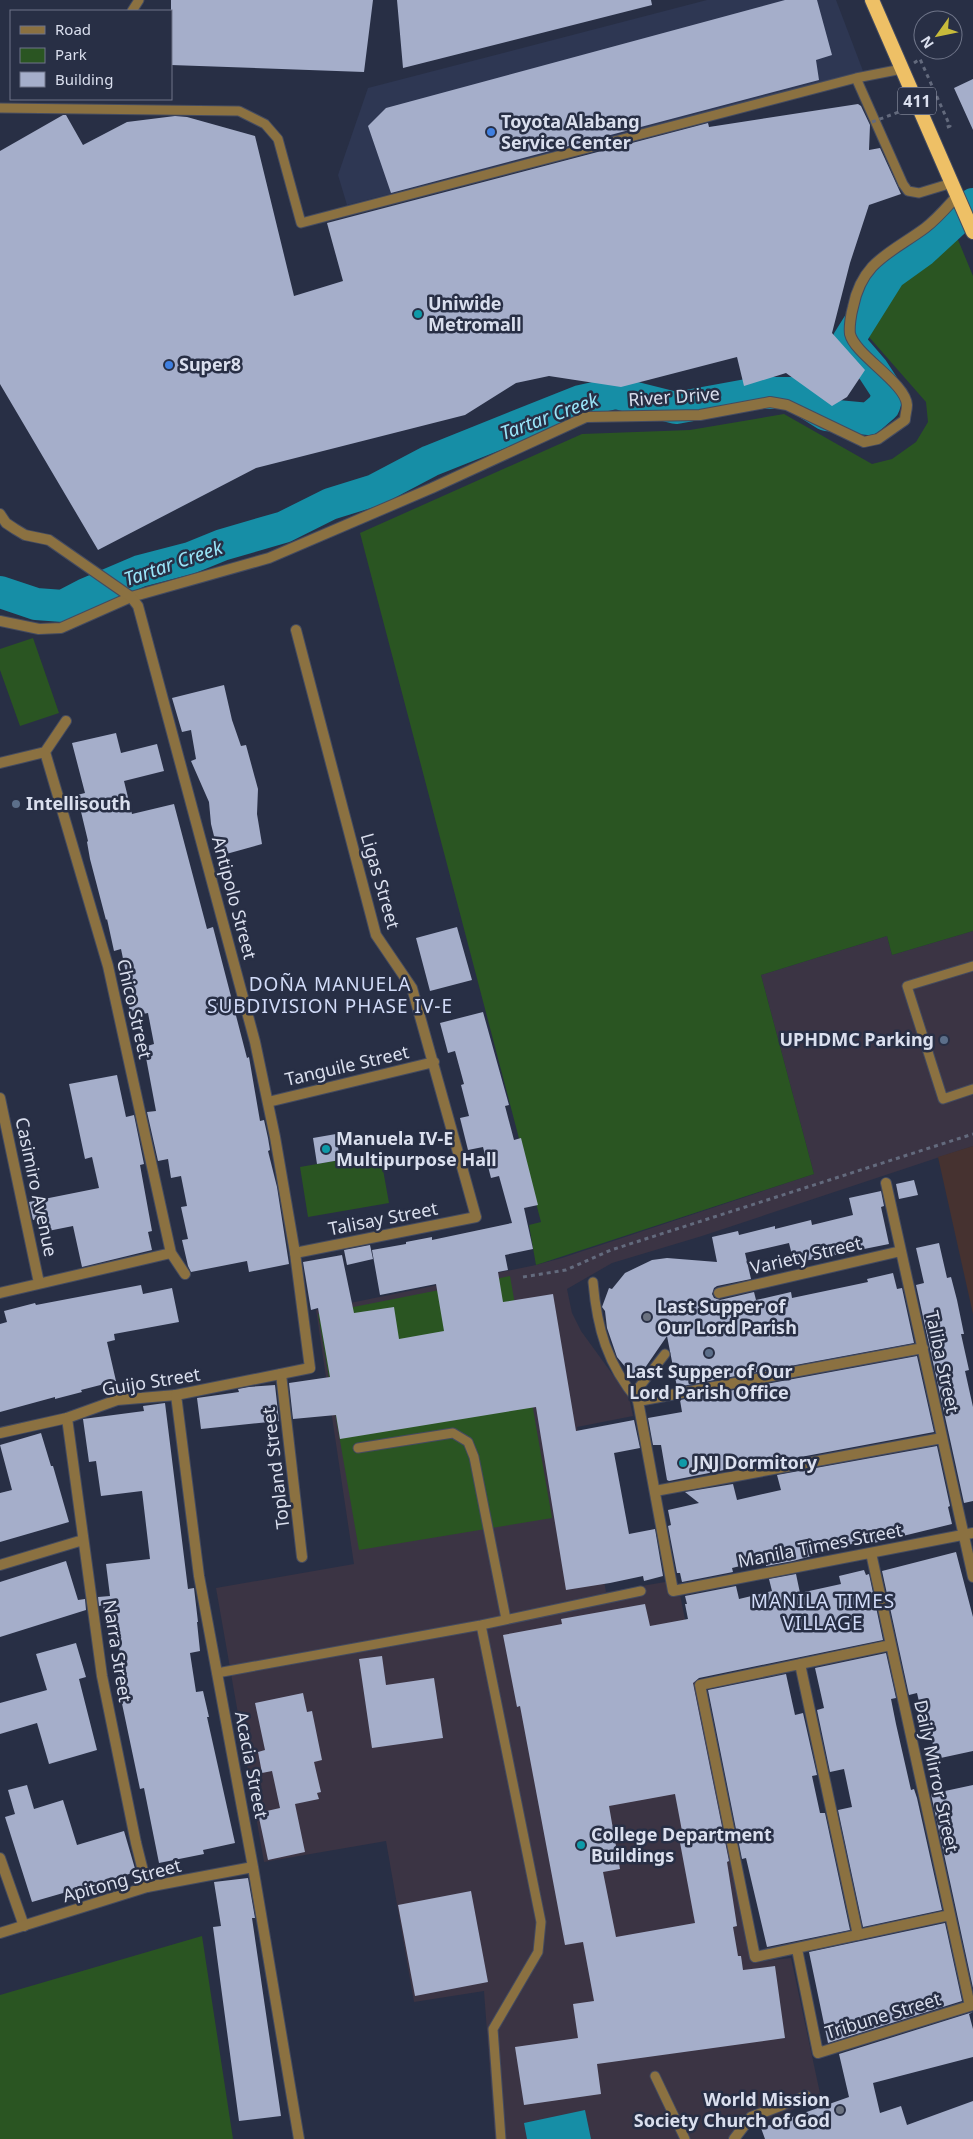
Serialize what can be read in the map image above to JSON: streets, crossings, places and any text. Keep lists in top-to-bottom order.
{
  "streets": {
    "highway": ["411"],
    "street": [
      "River Drive",
      "Ligas Street",
      "Antipolo Street",
      "Chico Street",
      "Tanguile Street",
      "Casimiro Avenue",
      "Talisay Street",
      "Variety Street",
      "Taliba Street",
      "Guijo Street",
      "Topland Street",
      "Manila Times Street",
      "Narra Street",
      "Acacia Street",
      "Daily Mirror Street",
      "Apitong Street",
      "Tribune Street"
    ]
  },
  "crossings": [
    ["411", "River Drive"],
    ["River Drive", "Antipolo Street"],
    ["Ligas Street", "Tanguile Street"],
    ["Ligas Street", "Talisay Street"],
    ["Antipolo Street", "Tanguile Street"],
    ["Antipolo Street", "Talisay Street"],
    ["Antipolo Street", "Guijo Street"],
    ["Variety Street", "Taliba Street"],
    ["Taliba Street", "Manila Times Street"],
    ["Guijo Street", "Topland Street"],
    ["Guijo Street", "Narra Street"],
    ["Guijo Street", "Acacia Street"],
    ["Manila Times Street", "Daily Mirror Street"],
    ["Narra Street", "Apitong Street"],
    ["Acacia Street", "Apitong Street"],
    ["Daily Mirror Street", "Tribune Street"]
  ],
  "districts": ["DOÑA MANUELA SUBDIVISION PHASE IV-E", "MANILA TIMES VILLAGE"],
  "water": ["Tartar Creek"],
  "places": [
    "Toyota Alabang Service Center",
    "Uniwide Metromall",
    "Super8",
    "Intellisouth",
    "UPHDMC Parking",
    "Manuela IV-E Multipurpose Hall",
    "Last Supper of Our Lord Parish",
    "Last Supper of Our Lord Parish Office",
    "JNJ Dormitory",
    "College Department Buildings",
    "World Mission Society Church of God"
  ],
  "legend": ["Road", "Park", "Building"],
  "north": "bottom left"
}
